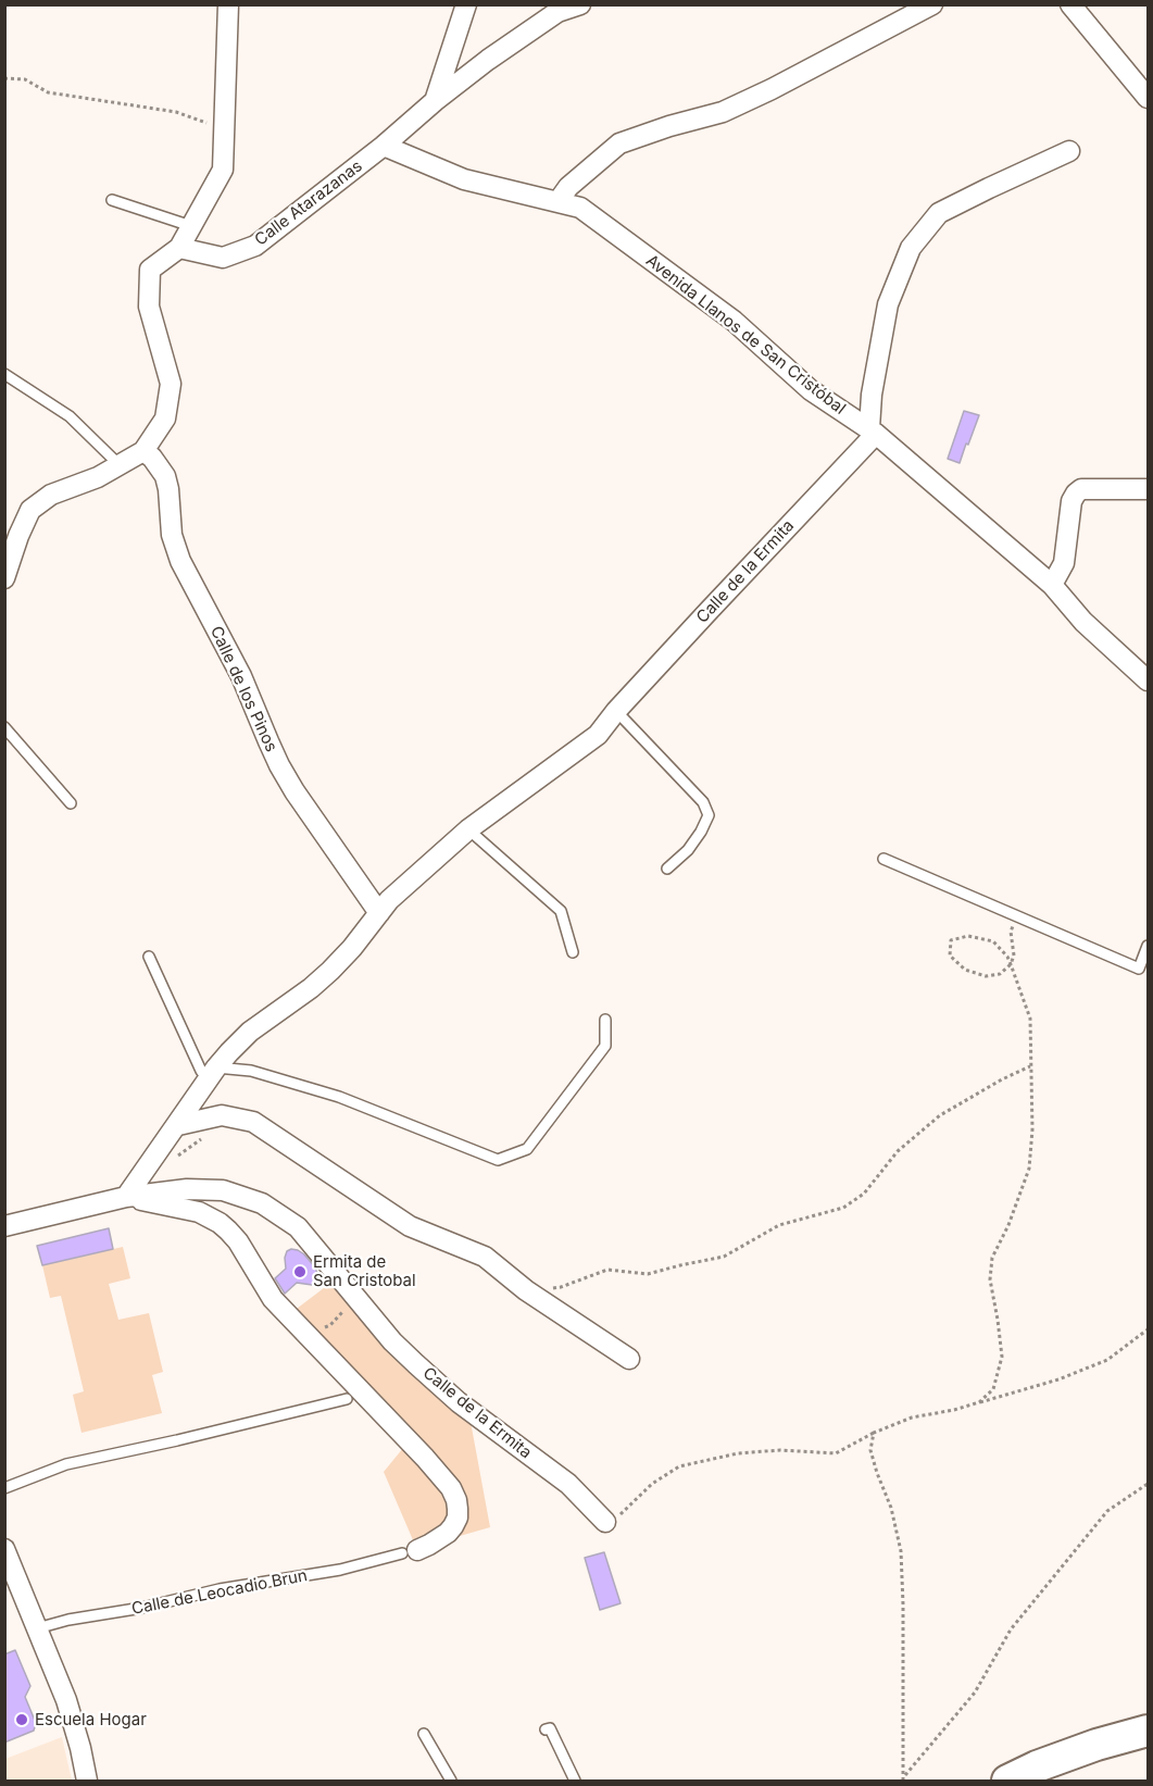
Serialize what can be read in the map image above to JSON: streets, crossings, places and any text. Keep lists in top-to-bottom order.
{
  "streets": {
    "street": [
      "Calle Atarazanas",
      "Avenida Llanos de San Cristóbal",
      "Calle de la Ermita",
      "Calle de los Pinos"
    ],
    "lane": ["Calle de Leocadio Brun"]
  },
  "crossings": [
    ["Calle Atarazanas", "Avenida Llanos de San Cristóbal"],
    ["Avenida Llanos de San Cristóbal", "Calle de la Ermita"],
    ["Calle de la Ermita", "Calle de los Pinos"],
    ["Calle de la Ermita", "Calle de Leocadio Brun"]
  ],
  "places": ["Ermita de San Cristobal", "Escuela Hogar"]
}
